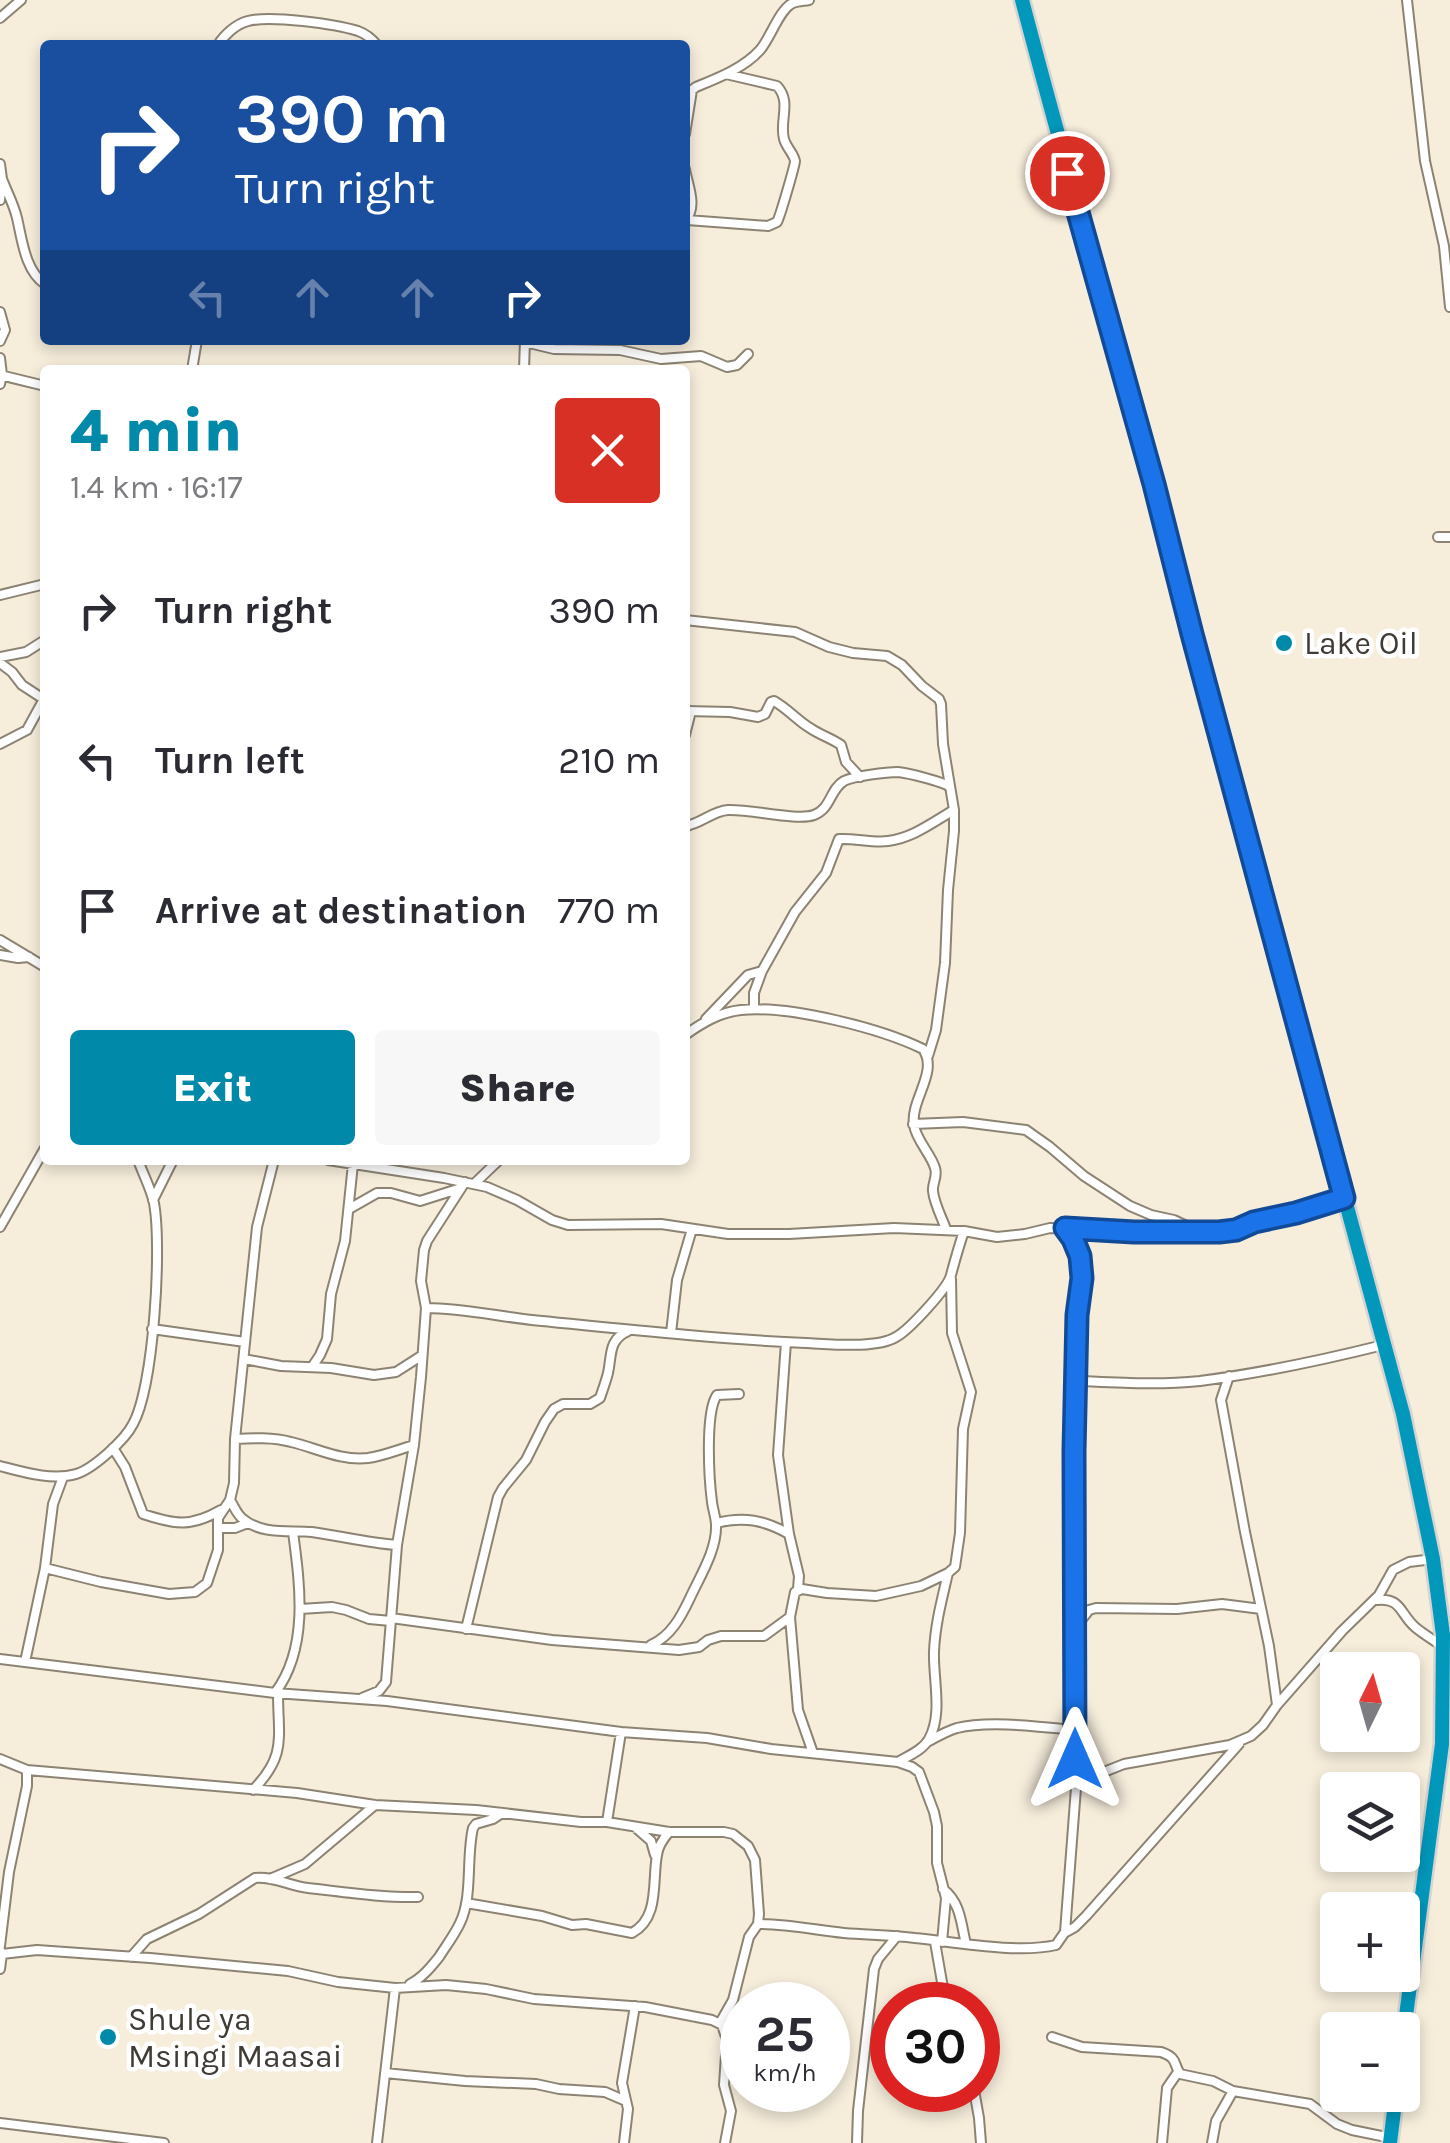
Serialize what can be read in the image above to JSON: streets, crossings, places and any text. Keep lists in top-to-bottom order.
{
  "places": ["Lake Oil", "Shule ya Msingi Maasai"],
  "north": "top",
  "page": {
    "turn": ["390 m", "Turn right"],
    "heading": ["4 min", "1.4 km · 16:17"],
    "list": [
      {
        "name": "Turn right",
        "value": "390 m"
      },
      {
        "name": "Turn left",
        "value": "210 m"
      },
      {
        "name": "Arrive at destination",
        "value": "770 m"
      }
    ],
    "buttons": ["Exit", "Share"],
    "map_buttons": ["+", "−"],
    "speed": "25 km/h",
    "limit": "30"
  }
}
